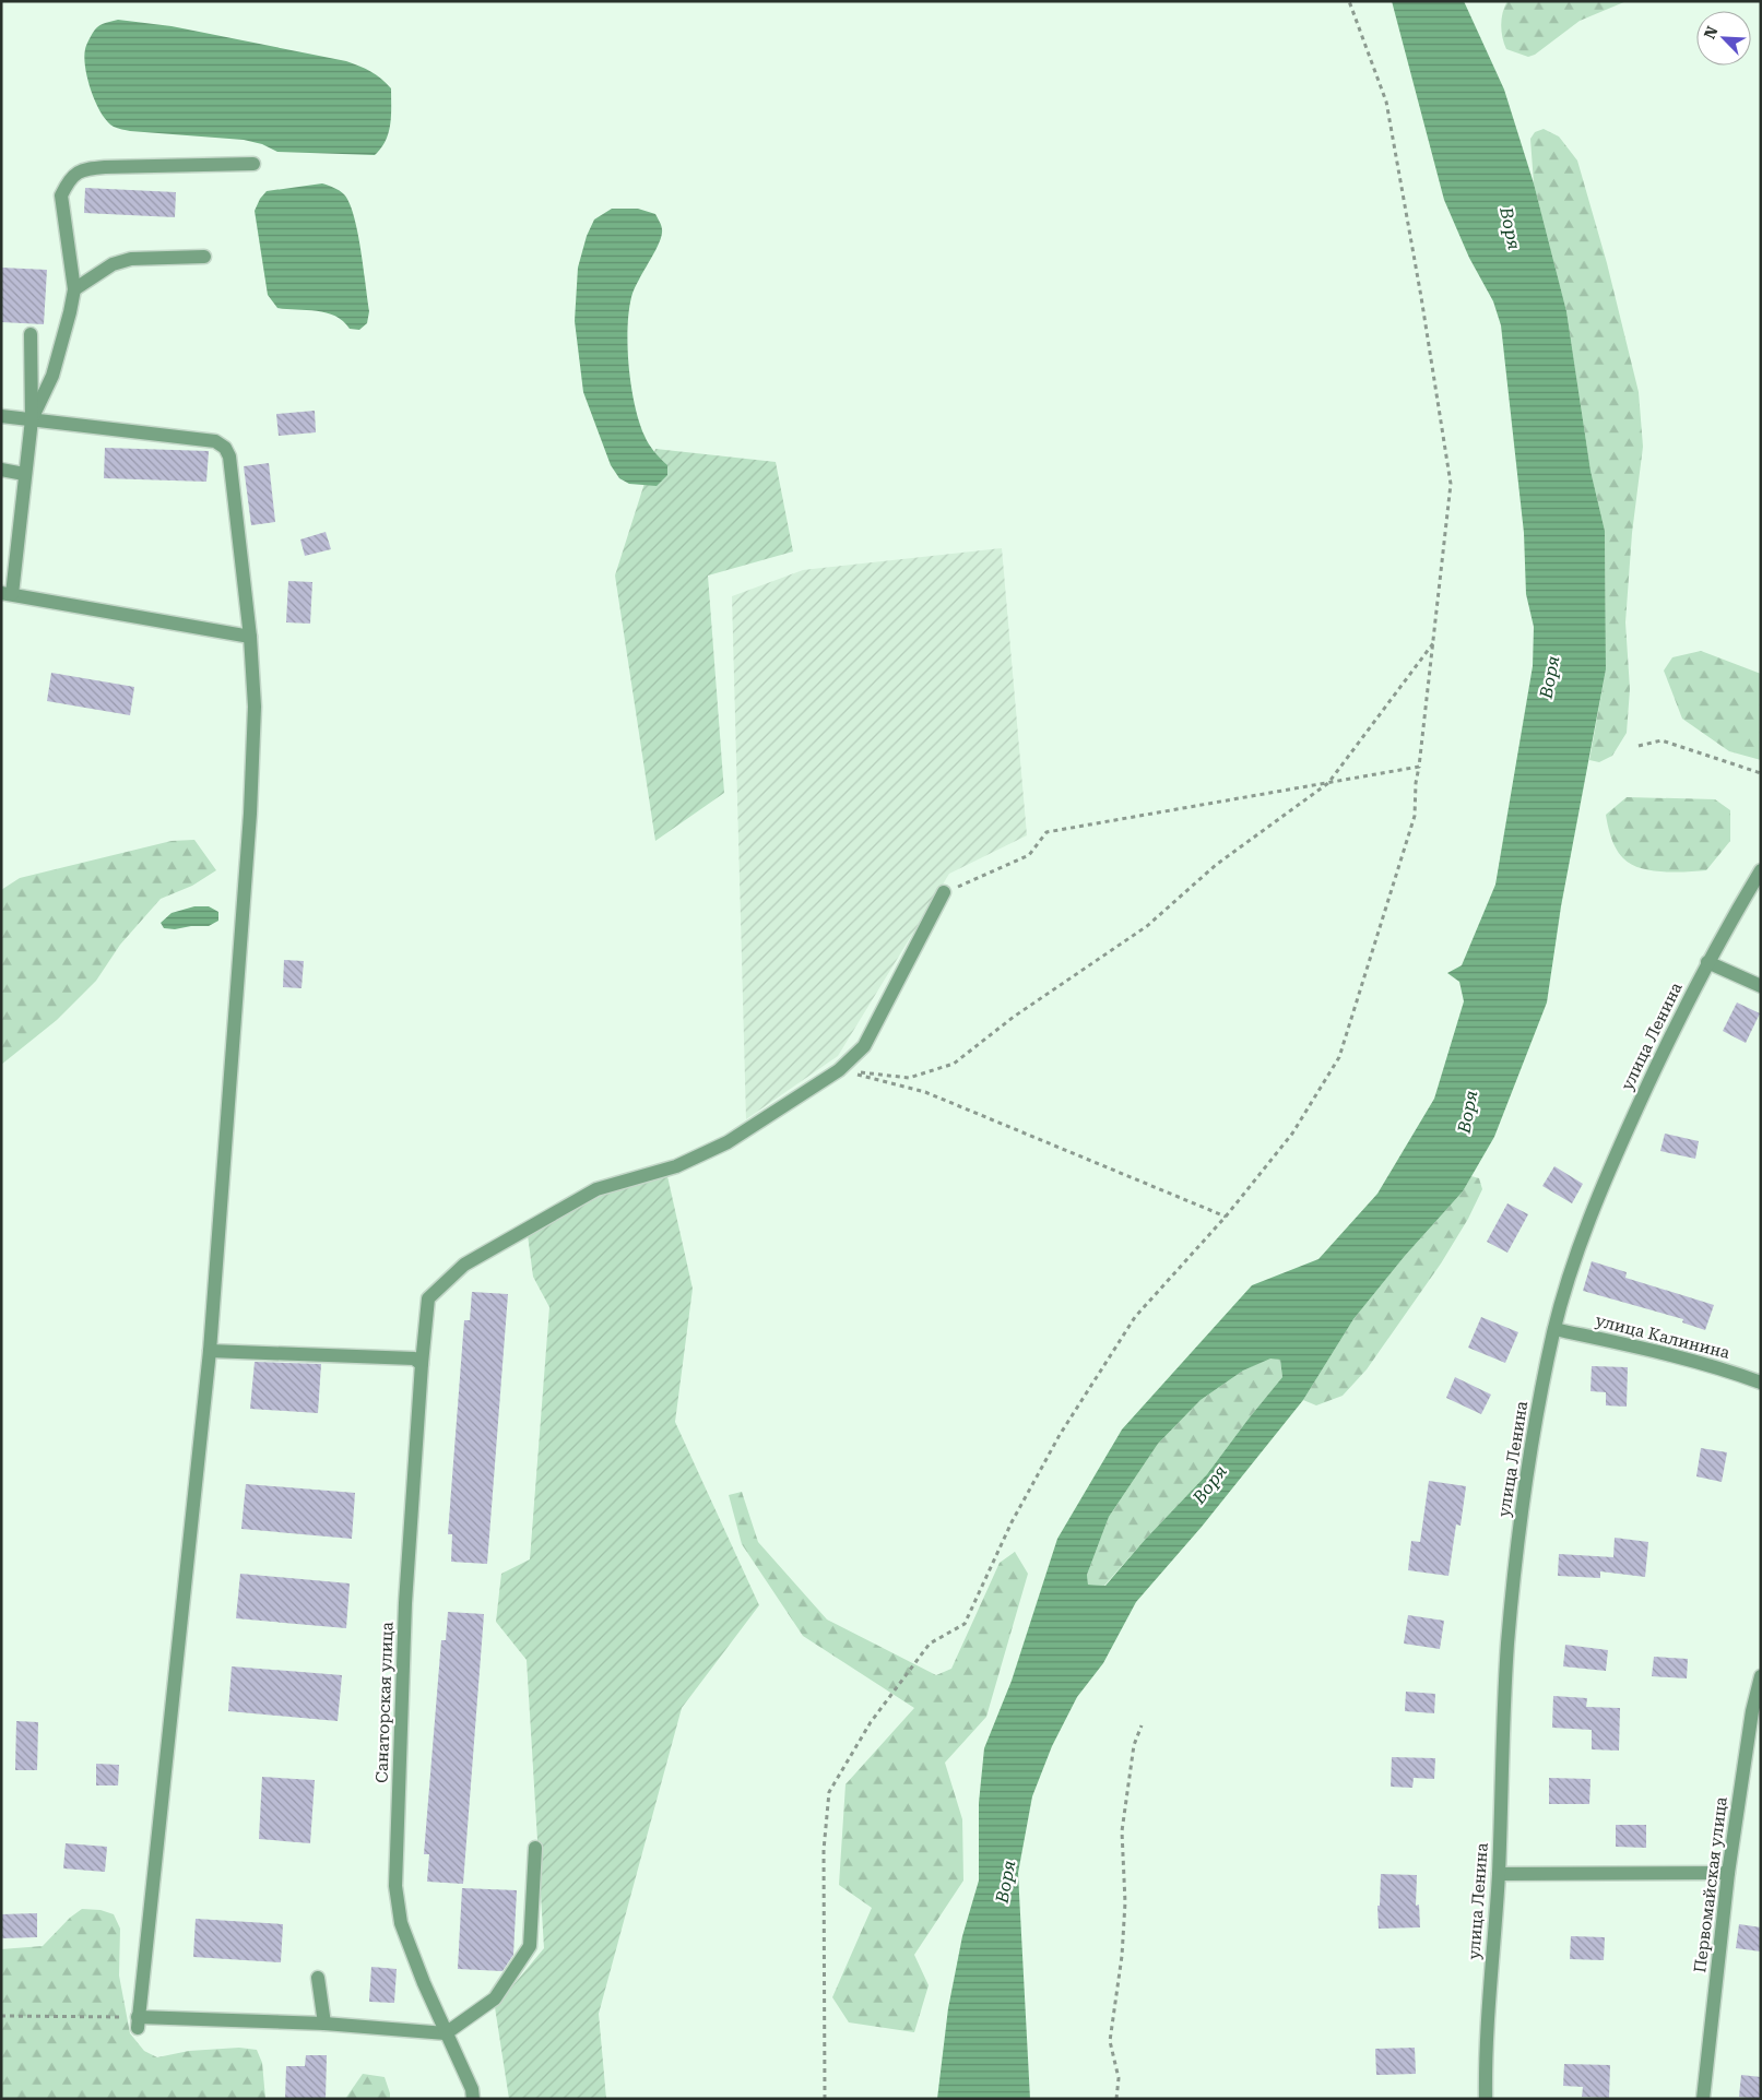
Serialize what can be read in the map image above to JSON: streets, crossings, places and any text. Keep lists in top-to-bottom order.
{
  "streets": {
    "street": [
      "улица Ленина",
      "улица Калинина",
      "Санаторская улица",
      "Первомайская улица"
    ]
  },
  "crossings": [
    ["улица Ленина", "улица Калинина"]
  ],
  "water": ["Воря"],
  "north": "top left"
}
